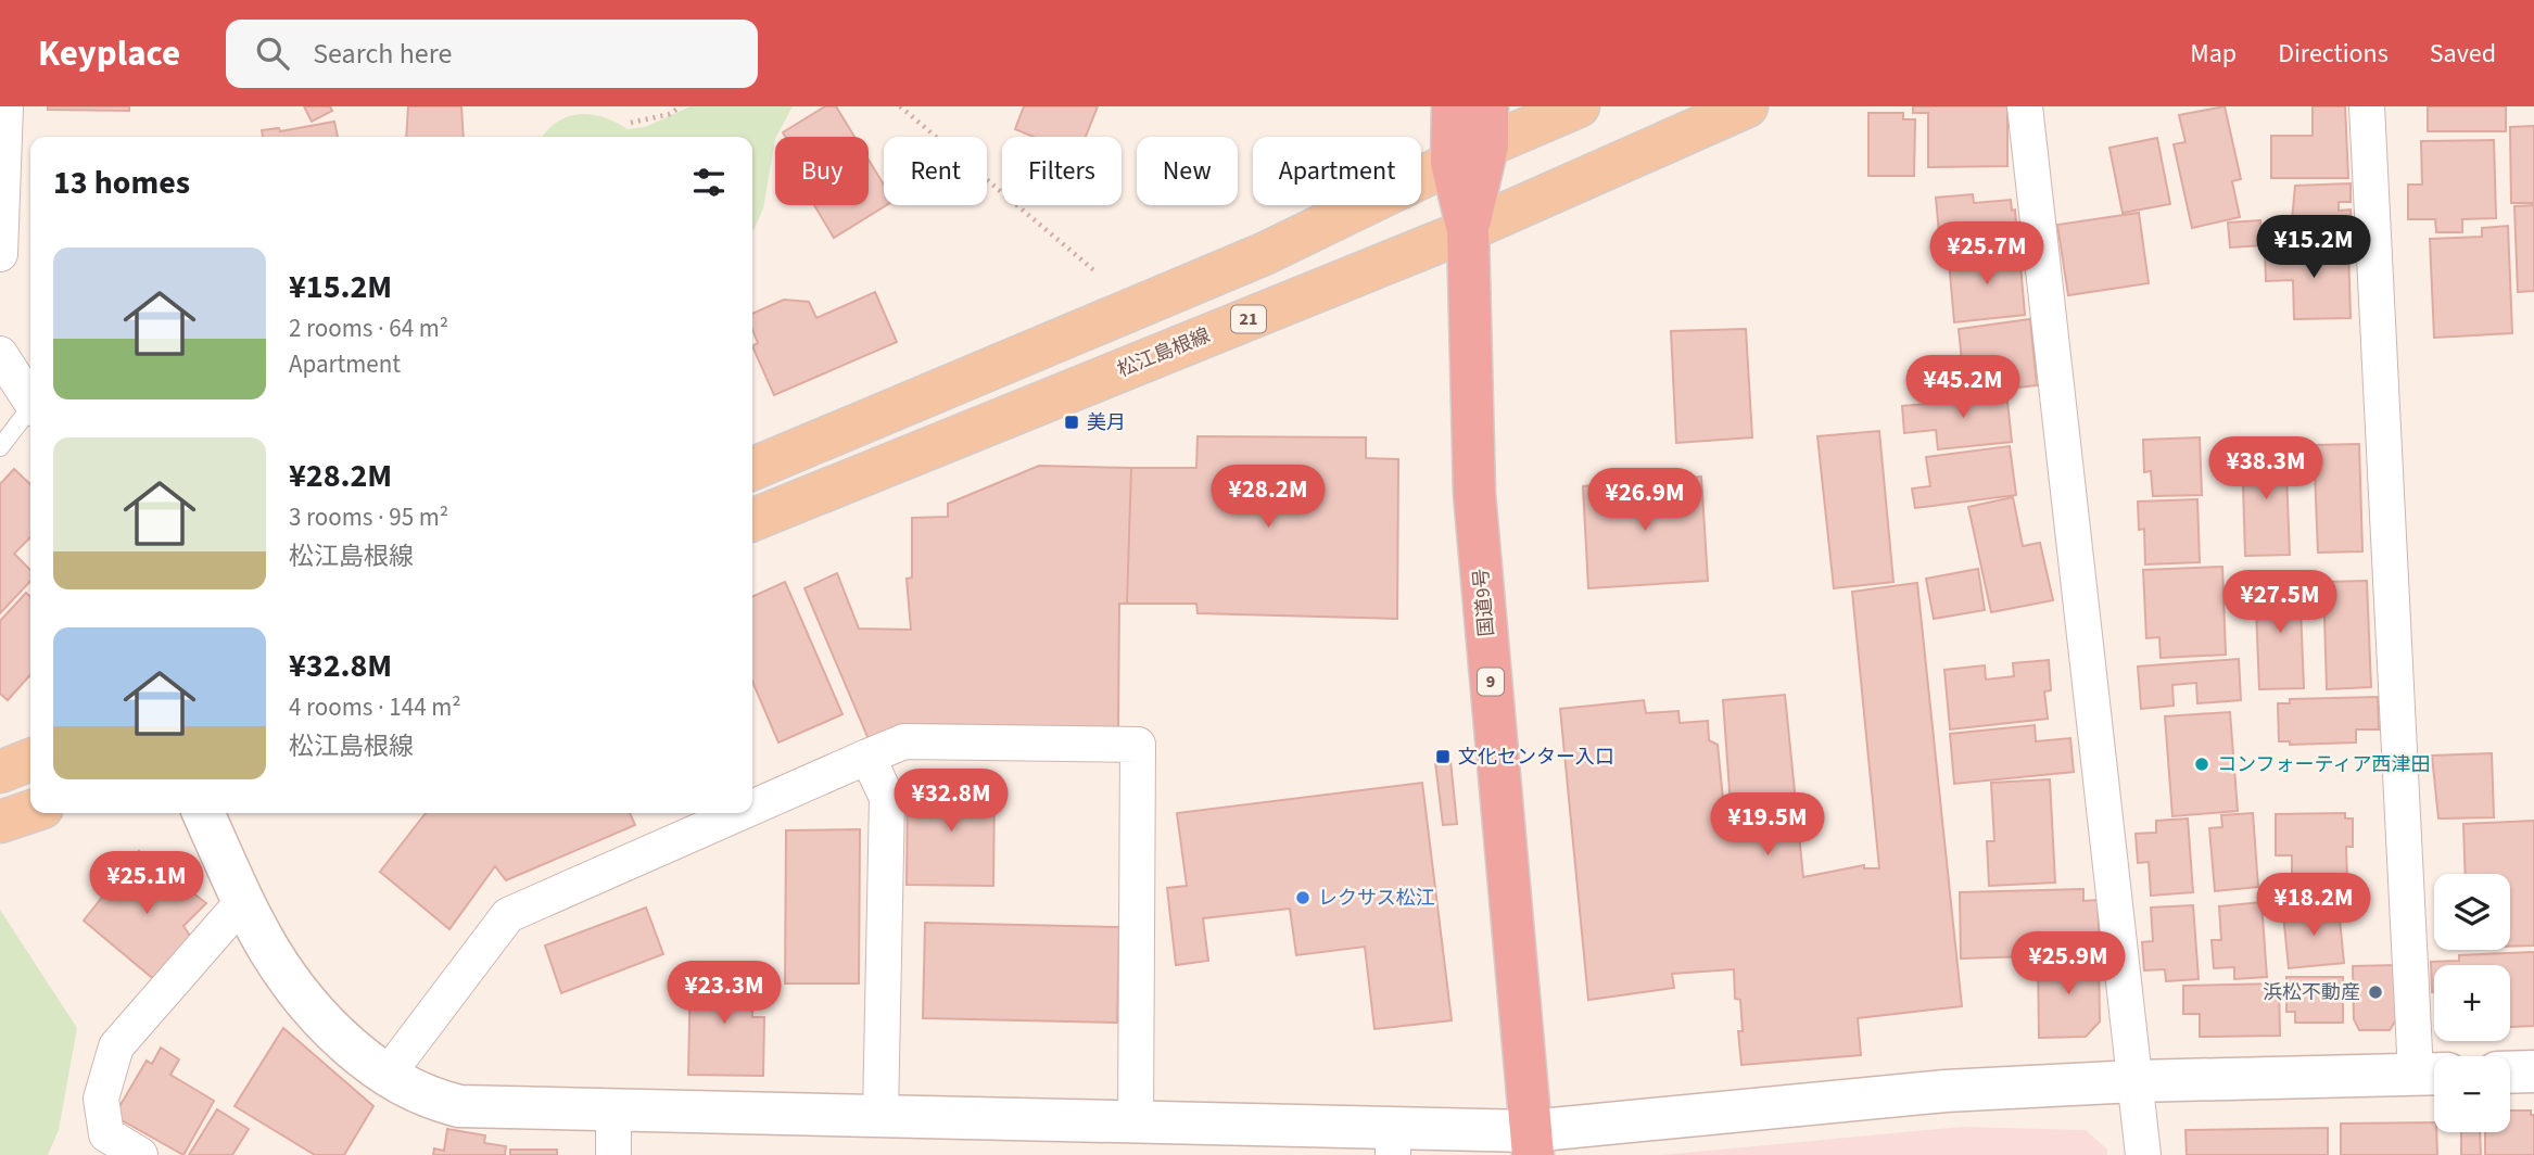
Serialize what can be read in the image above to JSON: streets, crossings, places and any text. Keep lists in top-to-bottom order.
{
  "streets": {
    "highway": ["国道9号", "9"],
    "main road": ["21", "松江島根線"]
  },
  "crossings": [
    ["松江島根線", "国道9号"]
  ],
  "places": {
    "transit": ["美月", "文化センター入口"],
    "other": ["コンフォーティア西津田", "レクサス松江", "浜松不動産"]
  },
  "page": {
    "header": "Keyplace",
    "search": "Search here",
    "nav": ["Map", "Directions", "Saved"],
    "chip": [
      "Buy",
      "Rent",
      "Filters",
      "New",
      "Apartment"
    ],
    "heading": "13 homes",
    "price": [
      "¥15.2M",
      "¥25.7M",
      "¥45.2M",
      "¥38.3M",
      "¥28.2M",
      "¥26.9M",
      "¥27.5M",
      "¥32.8M",
      "¥19.5M",
      "¥25.1M",
      "¥18.2M",
      "¥25.9M",
      "¥23.3M"
    ],
    "list": [
      {
        "name": "¥15.2M",
        "note": "2 rooms · 64 m² · Apartment"
      },
      {
        "name": "¥28.2M",
        "note": "3 rooms · 95 m² · 松江島根線"
      },
      {
        "name": "¥32.8M",
        "note": "4 rooms · 144 m² · 松江島根線"
      }
    ],
    "map_buttons": ["+", "−"]
  }
}
